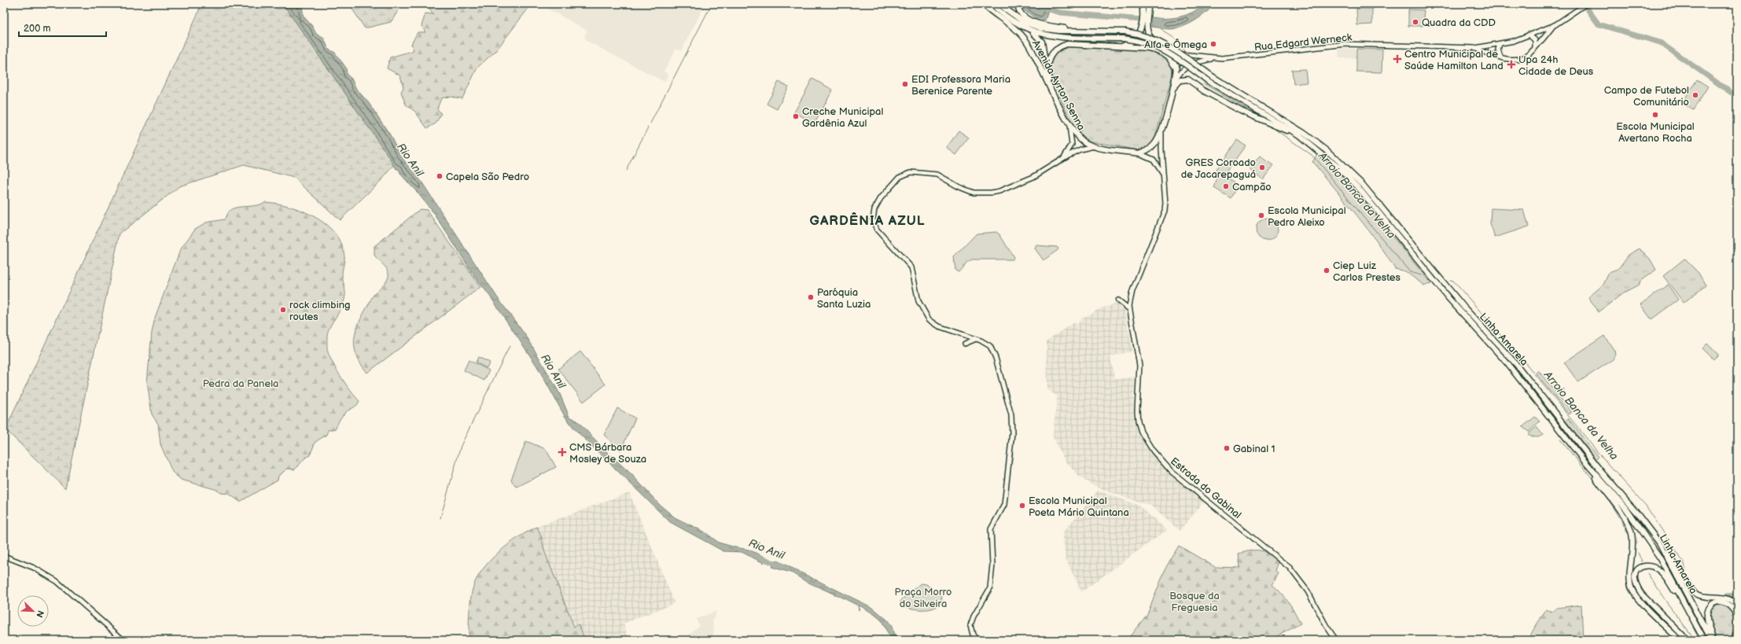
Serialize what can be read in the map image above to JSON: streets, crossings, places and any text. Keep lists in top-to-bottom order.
{
  "streets": {
    "highway": [
      "Rua Edgard Werneck",
      "Avenida Ayrton Senna",
      "Linha Amarela",
      "Estrada do Gabinal"
    ]
  },
  "crossings": [
    ["Rua Edgard Werneck", "Estrada do Gabinal"],
    ["Avenida Ayrton Senna", "Linha Amarela"],
    ["Avenida Ayrton Senna", "Estrada do Gabinal"]
  ],
  "districts": ["GARDÊNIA AZUL"],
  "water": ["Rio Anil", "Arroio Banca da Velha"],
  "parks": ["Pedra da Panela", "Praça Morro do Silveira", "Bosque da Freguesia"],
  "places": {
    "other": [
      "Quadra da CDD",
      "Alfa e Ômega",
      "EDI Professora Maria Berenice Parente",
      "Campo de Futebol Comunitário",
      "Escola Municipal Avertano Rocha",
      "Creche Municipal Gardênia Azul",
      "GRES Coroado de Jacarepaguá",
      "Capela São Pedro",
      "Campão",
      "Escola Municipal Pedro Aleixo",
      "Ciep Luiz Carlos Prestes",
      "Paróquia Santa Luzia",
      "rock climbing routes",
      "Gabinal 1",
      "Escola Municipal Poeta Mário Quintana"
    ],
    "health": ["Centro Municipal de Saúde Hamilton Land", "Upa 24h Cidade de Deus", "CMS Bárbara Mosley de Souza"]
  },
  "scale_bar": "200 m",
  "north": "bottom right"
}
